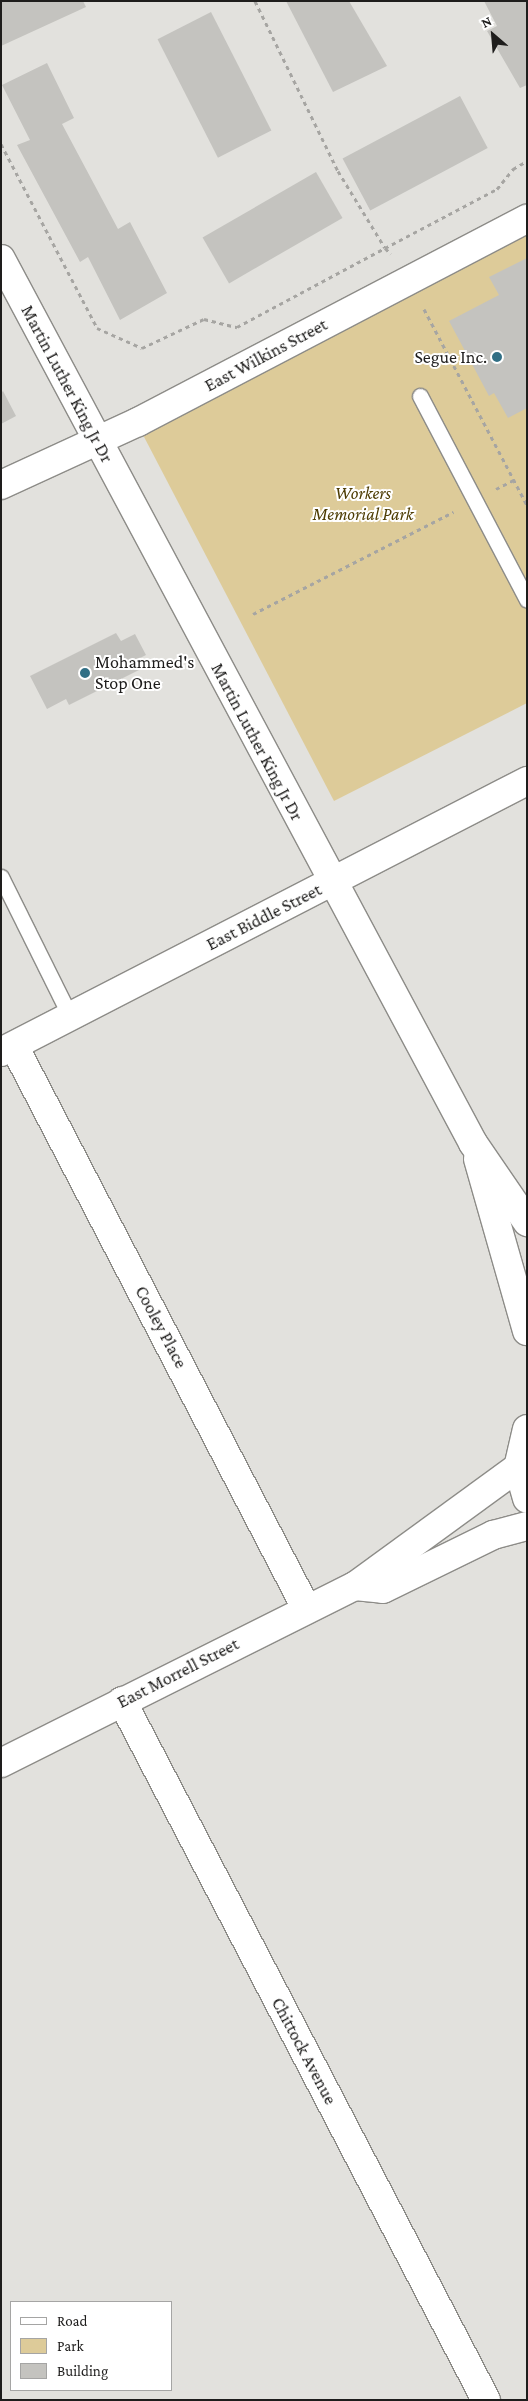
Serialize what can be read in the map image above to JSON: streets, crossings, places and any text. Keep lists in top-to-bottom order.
{
  "streets": {
    "street": [
      "East Wilkins Street",
      "Martin Luther King Jr Dr",
      "East Biddle Street",
      "Cooley Place",
      "East Morrell Street",
      "Chittock Avenue"
    ]
  },
  "crossings": [
    ["East Wilkins Street", "Martin Luther King Jr Dr"],
    ["Martin Luther King Jr Dr", "East Biddle Street"],
    ["East Biddle Street", "Cooley Place"],
    ["Cooley Place", "East Morrell Street"],
    ["East Morrell Street", "Chittock Avenue"]
  ],
  "parks": ["Workers Memorial Park"],
  "places": ["Segue Inc.", "Mohammed's Stop One"],
  "legend": ["Road", "Park", "Building"],
  "north": "top left"
}
